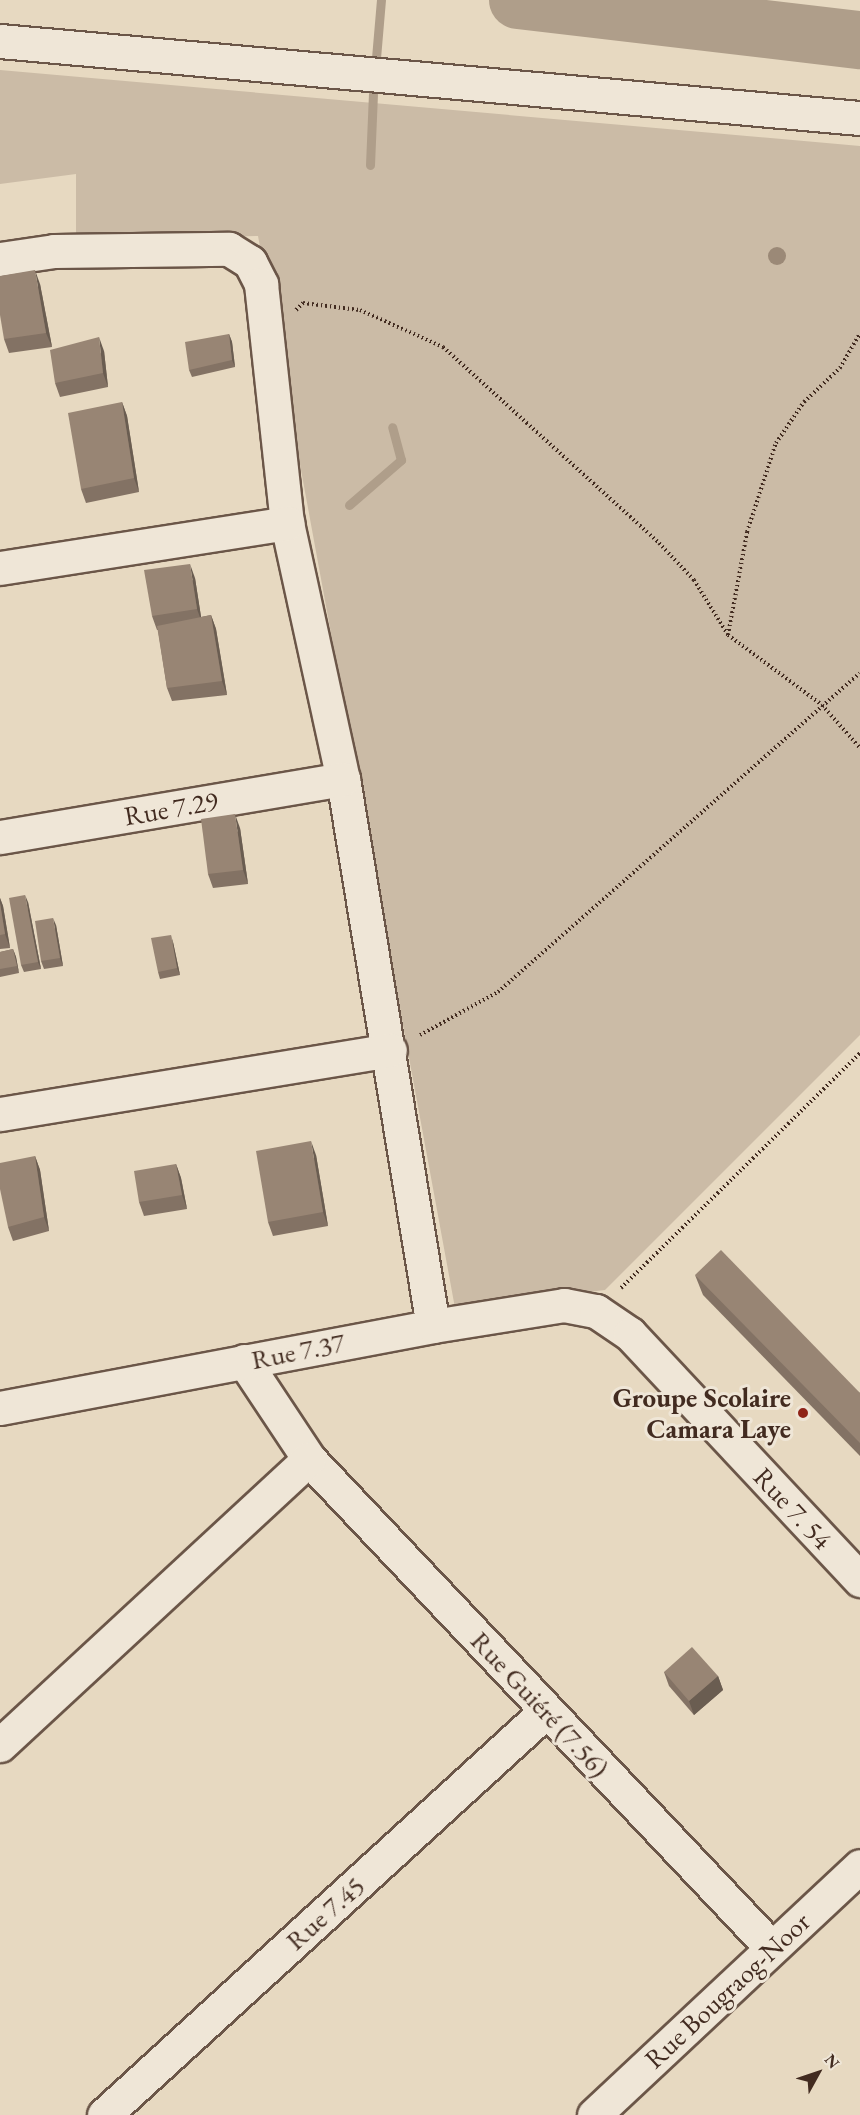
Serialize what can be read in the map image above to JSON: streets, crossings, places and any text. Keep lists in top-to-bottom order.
{
  "streets": {
    "street": [
      "Rue 7.29",
      "Rue 7.37",
      "Rue 7. 54",
      "Rue Guiéré (7.56)",
      "Rue 7.45",
      "Rue Bougraog-Noor"
    ]
  },
  "crossings": [
    ["Rue 7.37", "Rue 7. 54"],
    ["Rue 7.37", "Rue Guiéré (7.56)"],
    ["Rue Guiéré (7.56)", "Rue 7.45"],
    ["Rue Guiéré (7.56)", "Rue Bougraog-Noor"]
  ],
  "places": ["Groupe Scolaire Camara Laye"],
  "north": "top right"
}
